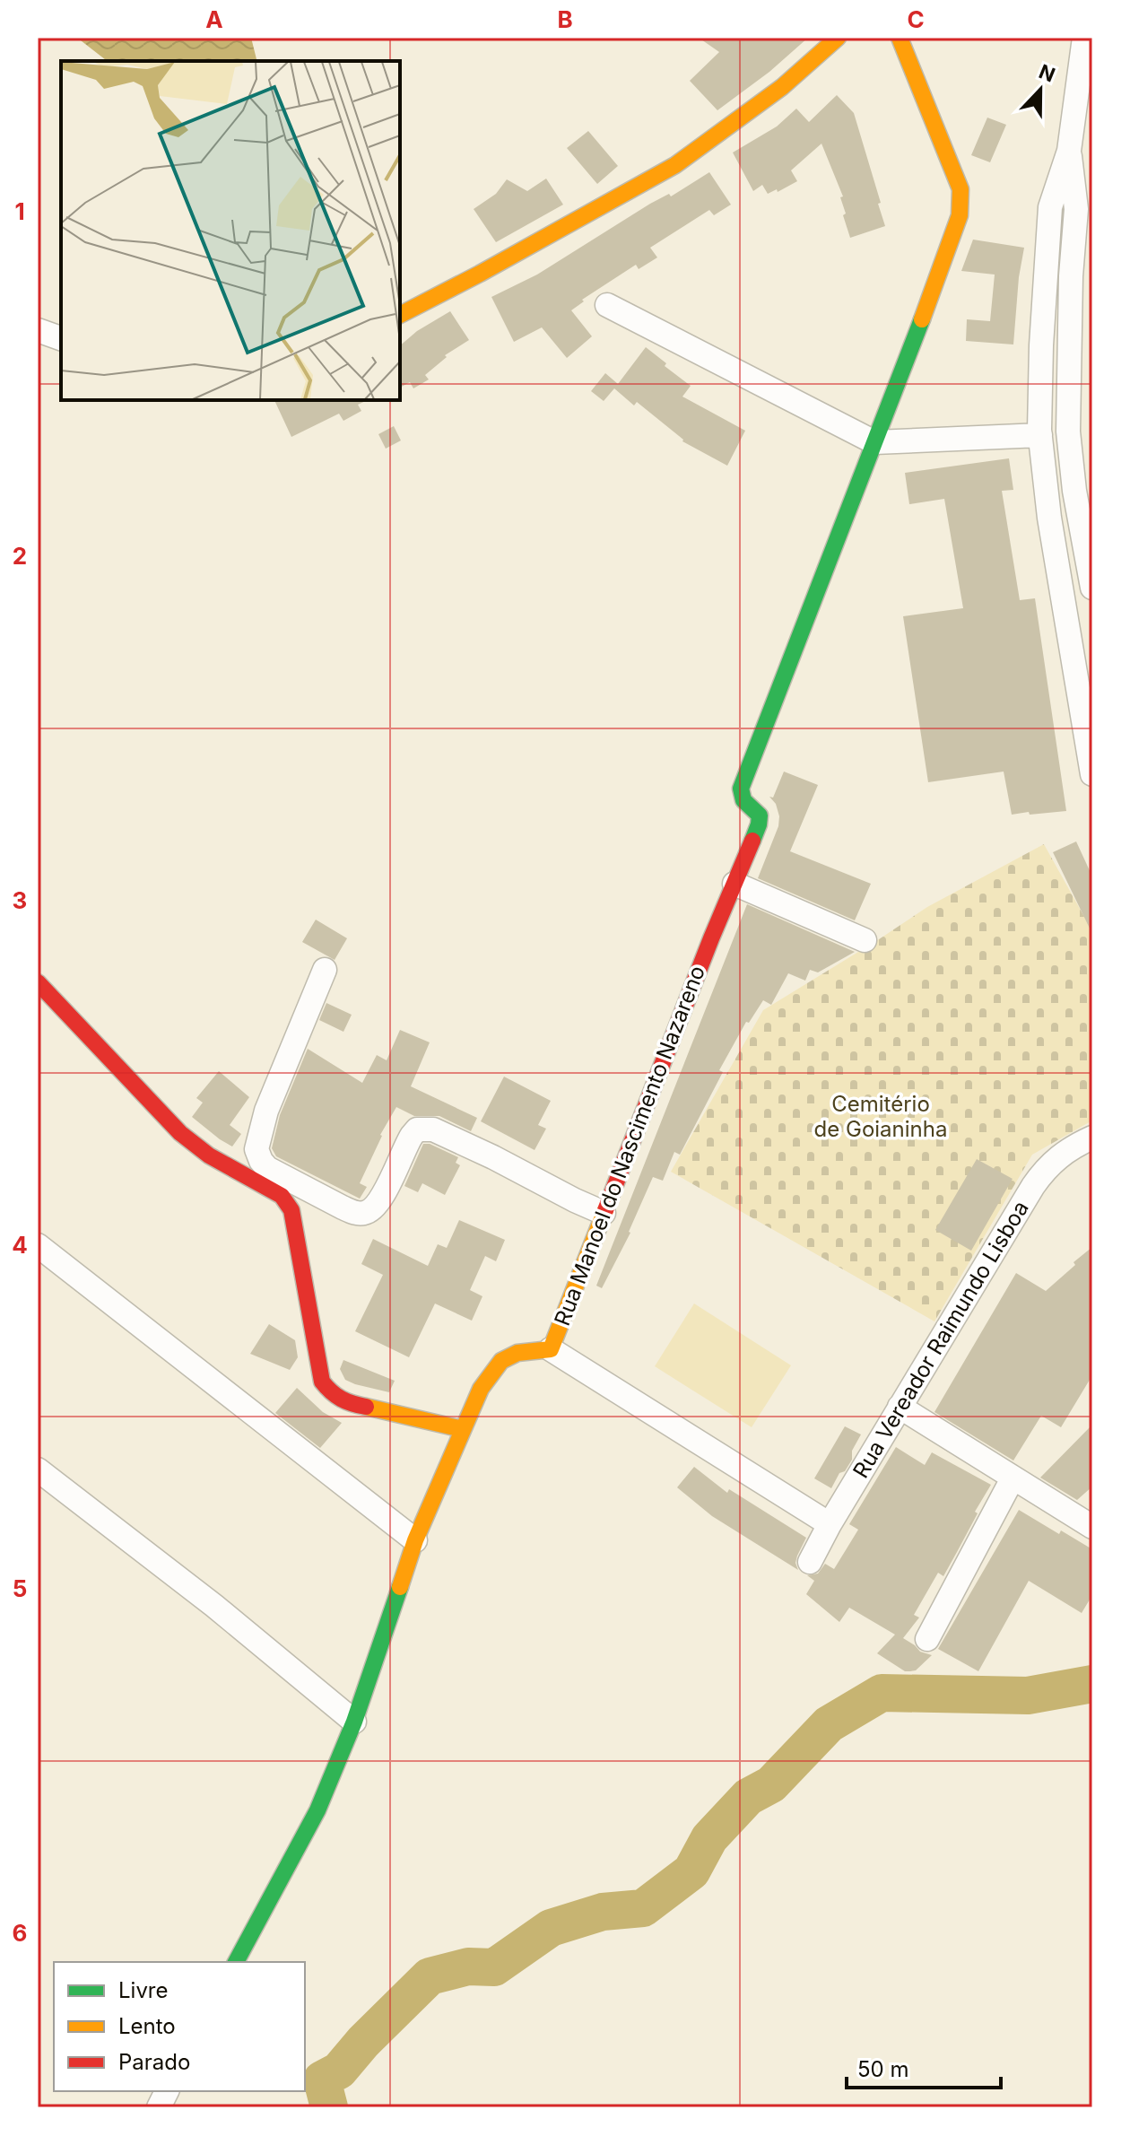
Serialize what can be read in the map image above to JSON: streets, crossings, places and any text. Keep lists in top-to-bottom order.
{
  "streets": {
    "street": ["Rua Manoel do Nascimento Nazareno", "Rua Vereador Raimundo Lisboa"]
  },
  "crossings": [
    ["Rua Manoel do Nascimento Nazareno", "Rua Vereador Raimundo Lisboa"]
  ],
  "parks": ["Cemitério de Goianinha"],
  "legend": ["Livre", "Lento", "Parado"],
  "scale_bar": "50 m",
  "north": "top",
  "grid": {
    "columns": ["A", "B", "C"],
    "rows": [
      "1",
      "2",
      "3",
      "4",
      "5",
      "6"
    ]
  }
}
